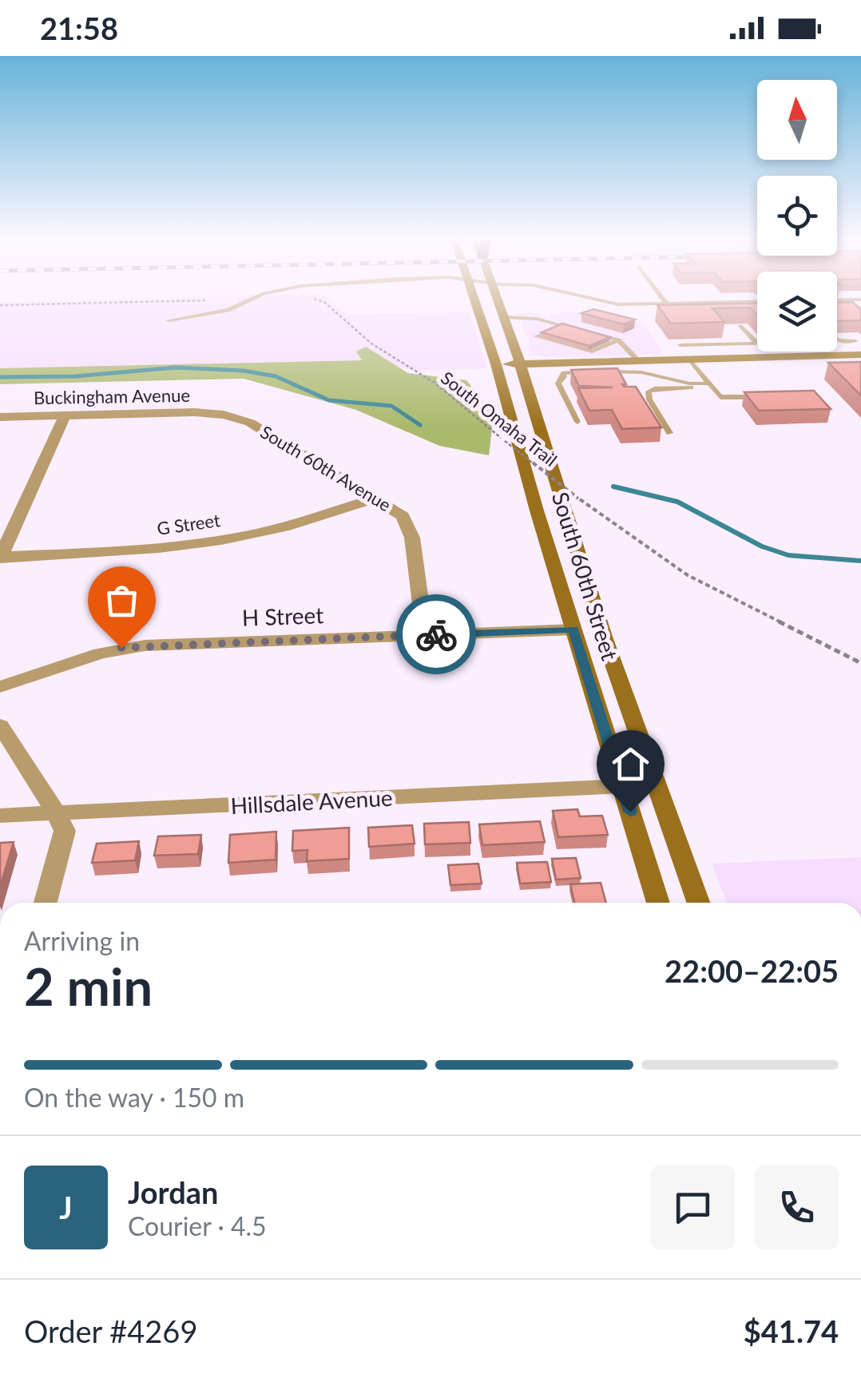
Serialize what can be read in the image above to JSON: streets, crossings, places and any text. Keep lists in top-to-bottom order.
{
  "streets": {
    "main road": ["South 60th Street"],
    "street": [
      "Buckingham Avenue",
      "South 60th Avenue",
      "G Street",
      "H Street",
      "Hillsdale Avenue"
    ],
    "path": ["South Omaha Trail"]
  },
  "crossings": [
    ["Buckingham Avenue", "South 60th Avenue"],
    ["South 60th Avenue", "G Street"],
    ["South 60th Avenue", "H Street"],
    ["South 60th Street", "H Street"],
    ["South 60th Street", "Hillsdale Avenue"]
  ],
  "north": "top",
  "page": {
    "status": "21:58",
    "heading": ["2 min", "Arriving in", "22:00–22:05"],
    "panel": [
      "Jordan",
      "Courier · 4.5",
      "Order #4269",
      "$41.74"
    ],
    "bar": "On the way · 150 m",
    "round": "J"
  }
}
